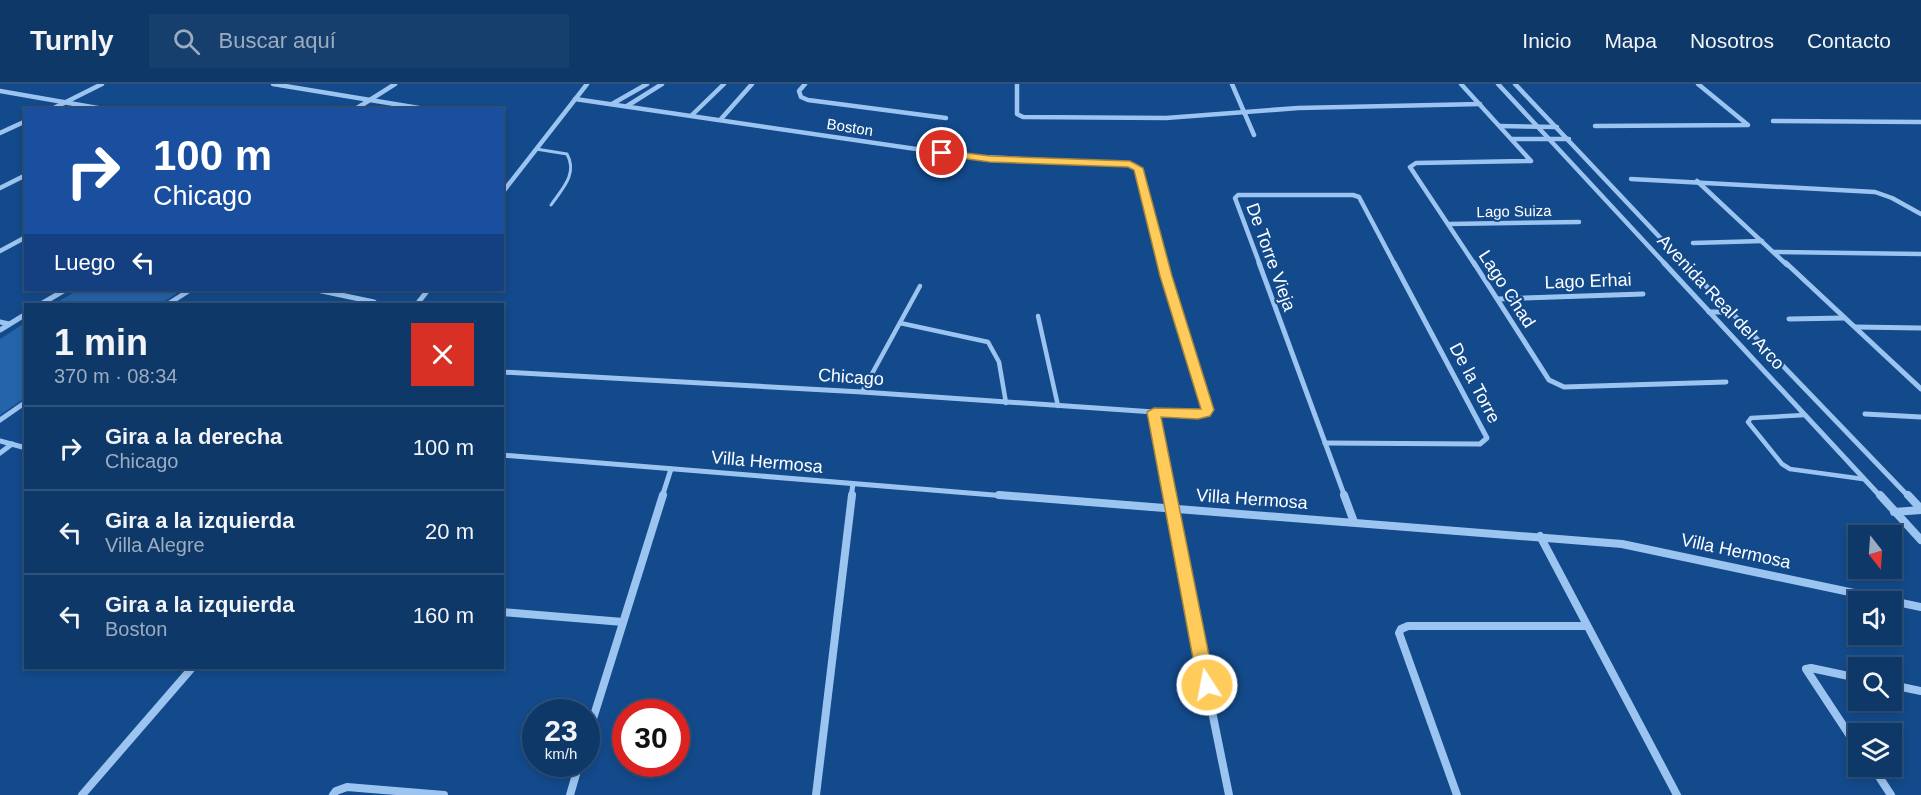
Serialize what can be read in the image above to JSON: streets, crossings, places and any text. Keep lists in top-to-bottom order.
{
  "streets": {
    "street": [
      "Boston",
      "Lago Suiza",
      "De Torre Vieja",
      "Lago Erhai",
      "Lago Chad",
      "Avenida Real del Arco",
      "Chicago",
      "De la Torre",
      "Villa Hermosa"
    ]
  },
  "crossings": [
    ["Boston", "Chicago"],
    ["Lago Suiza", "Lago Chad"],
    ["De Torre Vieja", "De la Torre"],
    ["Lago Erhai", "Lago Chad"]
  ],
  "north": "bottom",
  "page": {
    "header": "Turnly",
    "search": "Buscar aquí",
    "nav": [
      "Inicio",
      "Mapa",
      "Nosotros",
      "Contacto"
    ],
    "turn": ["100 m", "Chicago"],
    "then": "Luego",
    "heading": ["1 min", "370 m · 08:34"],
    "list": [
      {
        "name": "Gira a la derecha",
        "note": "Chicago",
        "value": "100 m"
      },
      {
        "name": "Gira a la izquierda",
        "note": "Villa Alegre",
        "value": "20 m"
      },
      {
        "name": "Gira a la izquierda",
        "note": "Boston",
        "value": "160 m"
      }
    ],
    "speed": "23 km/h",
    "limit": "30"
  }
}
